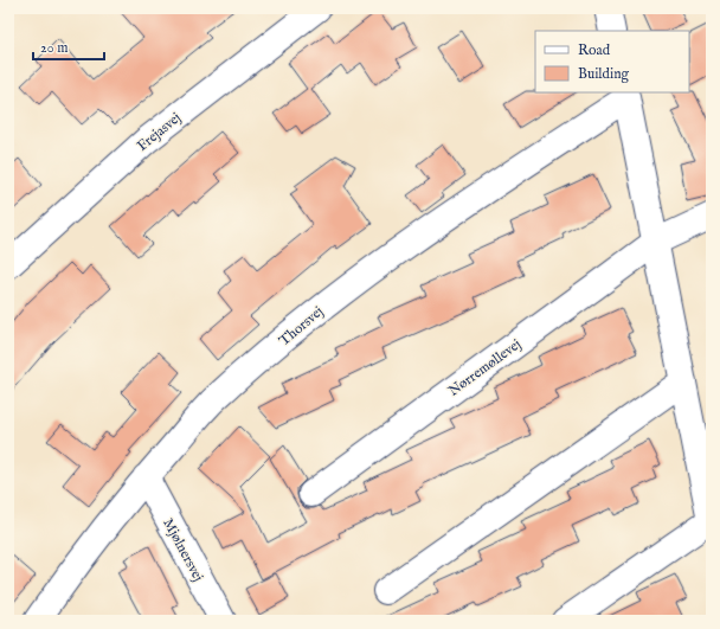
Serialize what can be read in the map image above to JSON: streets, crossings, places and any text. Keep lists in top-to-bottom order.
{
  "streets": {
    "street": [
      "Frejasvej",
      "Thorsvej",
      "Nørremøllevej",
      "Mjølnersvej"
    ]
  },
  "crossings": [
    ["Thorsvej", "Mjølnersvej"]
  ],
  "legend": ["Road", "Building"],
  "scale_bar": "20 m"
}
